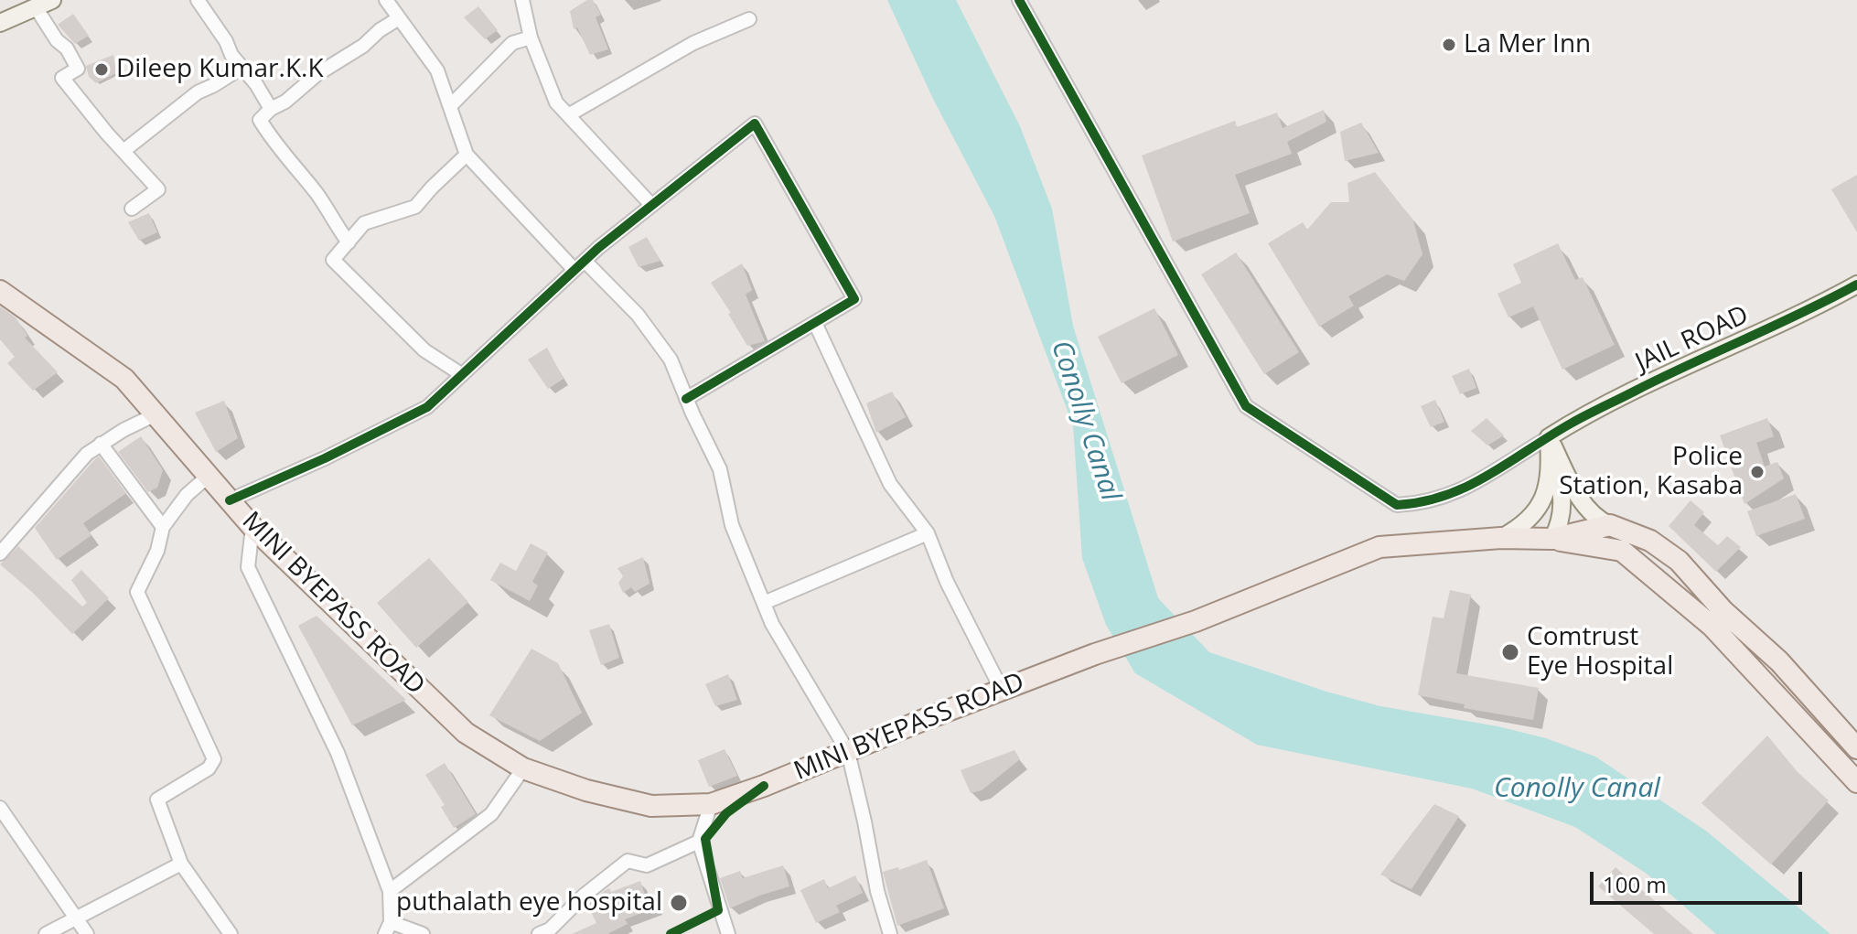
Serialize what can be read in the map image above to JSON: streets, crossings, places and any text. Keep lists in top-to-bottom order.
{
  "streets": {
    "main road": ["MINI BYEPASS ROAD"],
    "street": ["JAIL ROAD"]
  },
  "water": ["Conolly Canal"],
  "places": [
    "La Mer Inn",
    "Dileep Kumar.K.K",
    "Police Station, Kasaba",
    "Comtrust Eye Hospital",
    "puthalath eye hospital"
  ],
  "scale_bar": "100 m"
}
